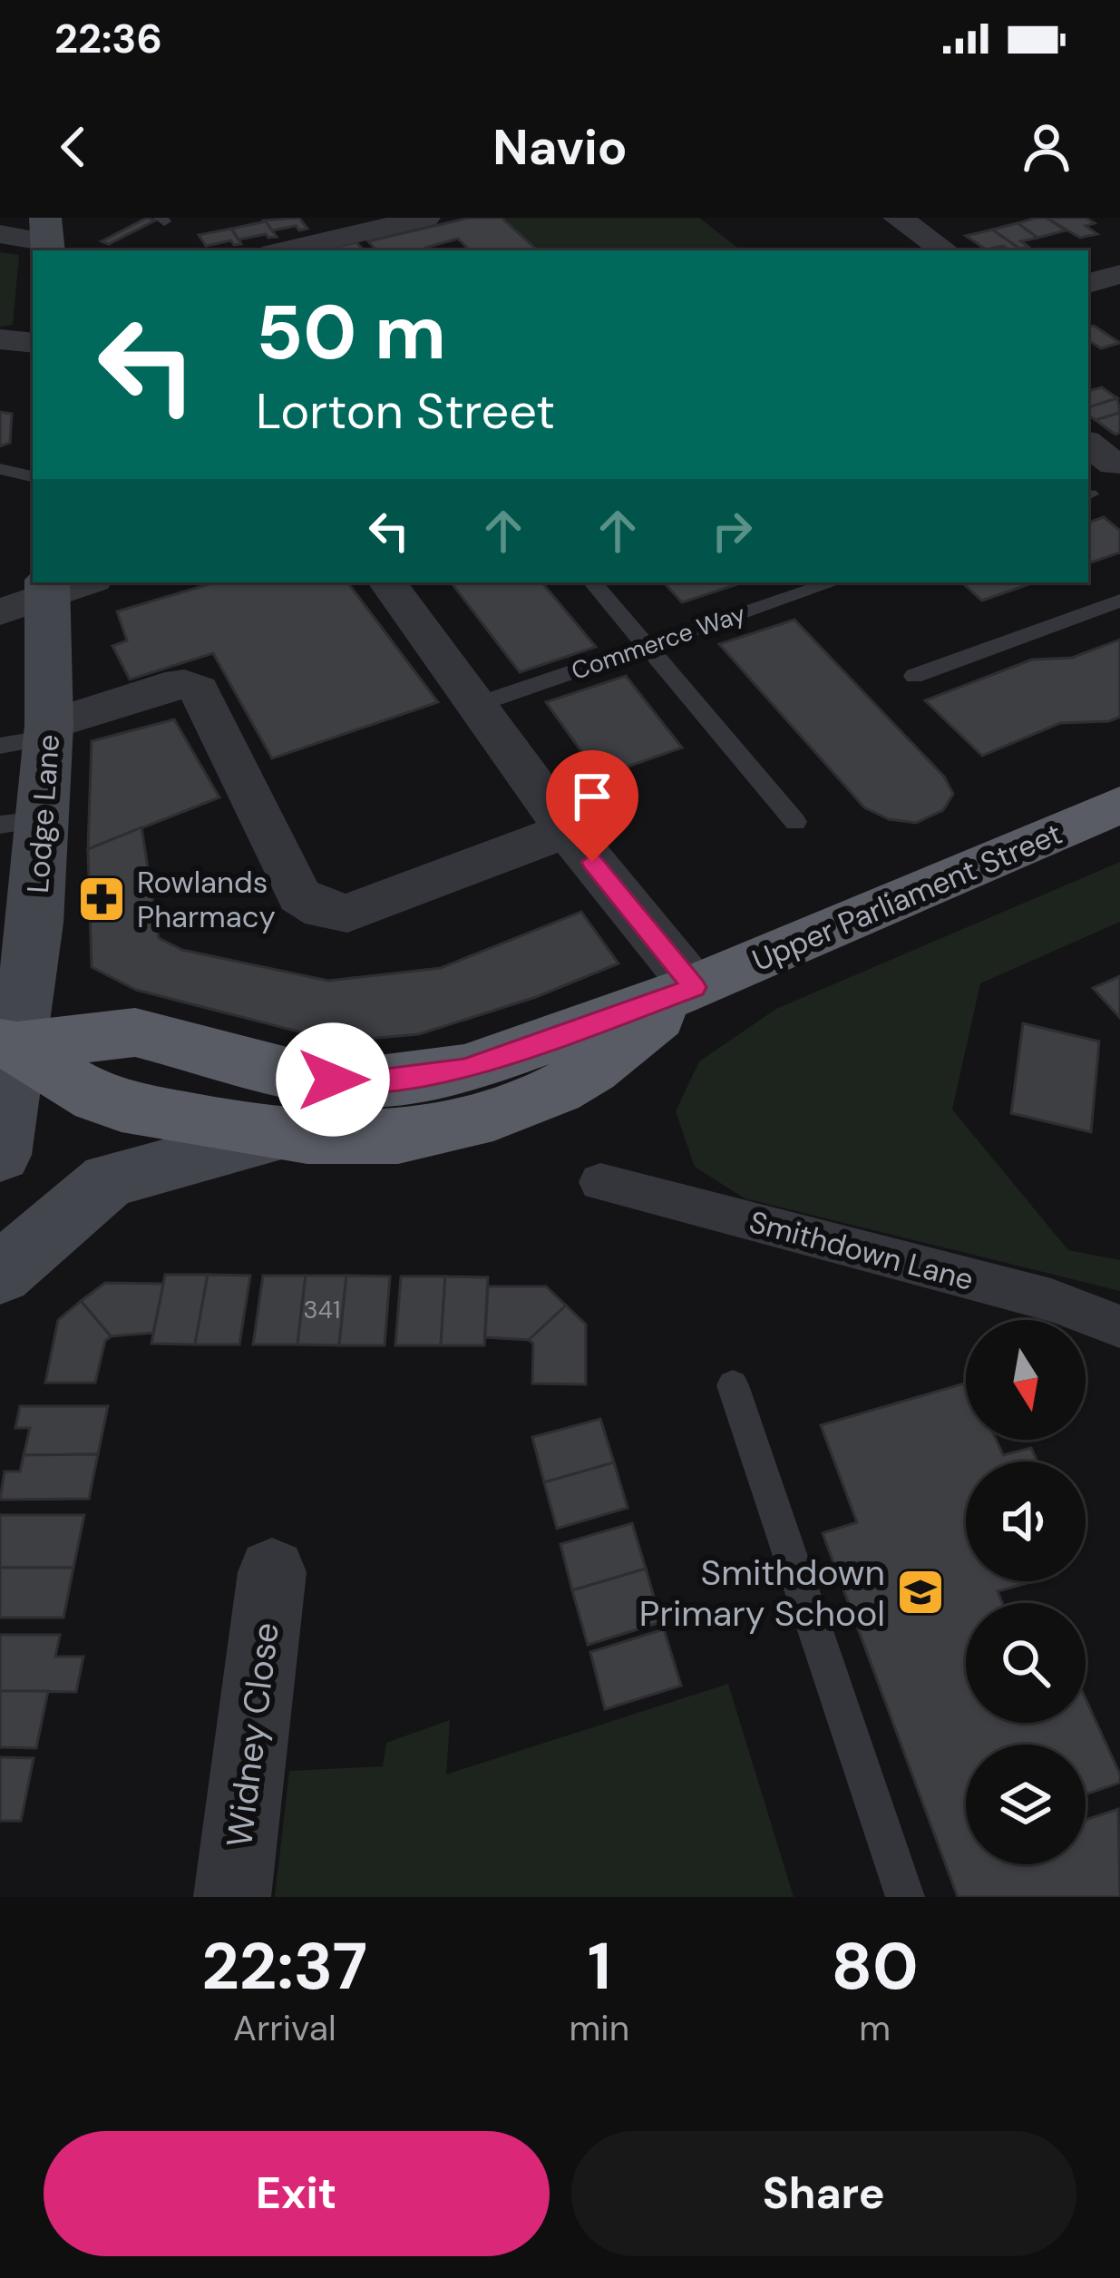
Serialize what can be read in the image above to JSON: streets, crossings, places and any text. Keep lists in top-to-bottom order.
{
  "streets": {
    "highway": ["Upper Parliament Street"],
    "main road": ["Lodge Lane"],
    "street": ["Smithdown Lane", "Widney Close"],
    "lane": ["Commerce Way"]
  },
  "crossings": [
    ["Lodge Lane", "Upper Parliament Street"]
  ],
  "places": {
    "pharmacy": ["Rowlands Pharmacy"],
    "school or university": ["Smithdown Primary School"]
  },
  "house_numbers": ["341"],
  "north": "bottom",
  "page": {
    "status": "22:36",
    "header": "Navio",
    "turn": ["50 m", "Lorton Street"],
    "eta": [
      "22:37",
      "Arrival",
      "1",
      "min",
      "80",
      "m"
    ],
    "buttons": ["Exit", "Share"]
  }
}
